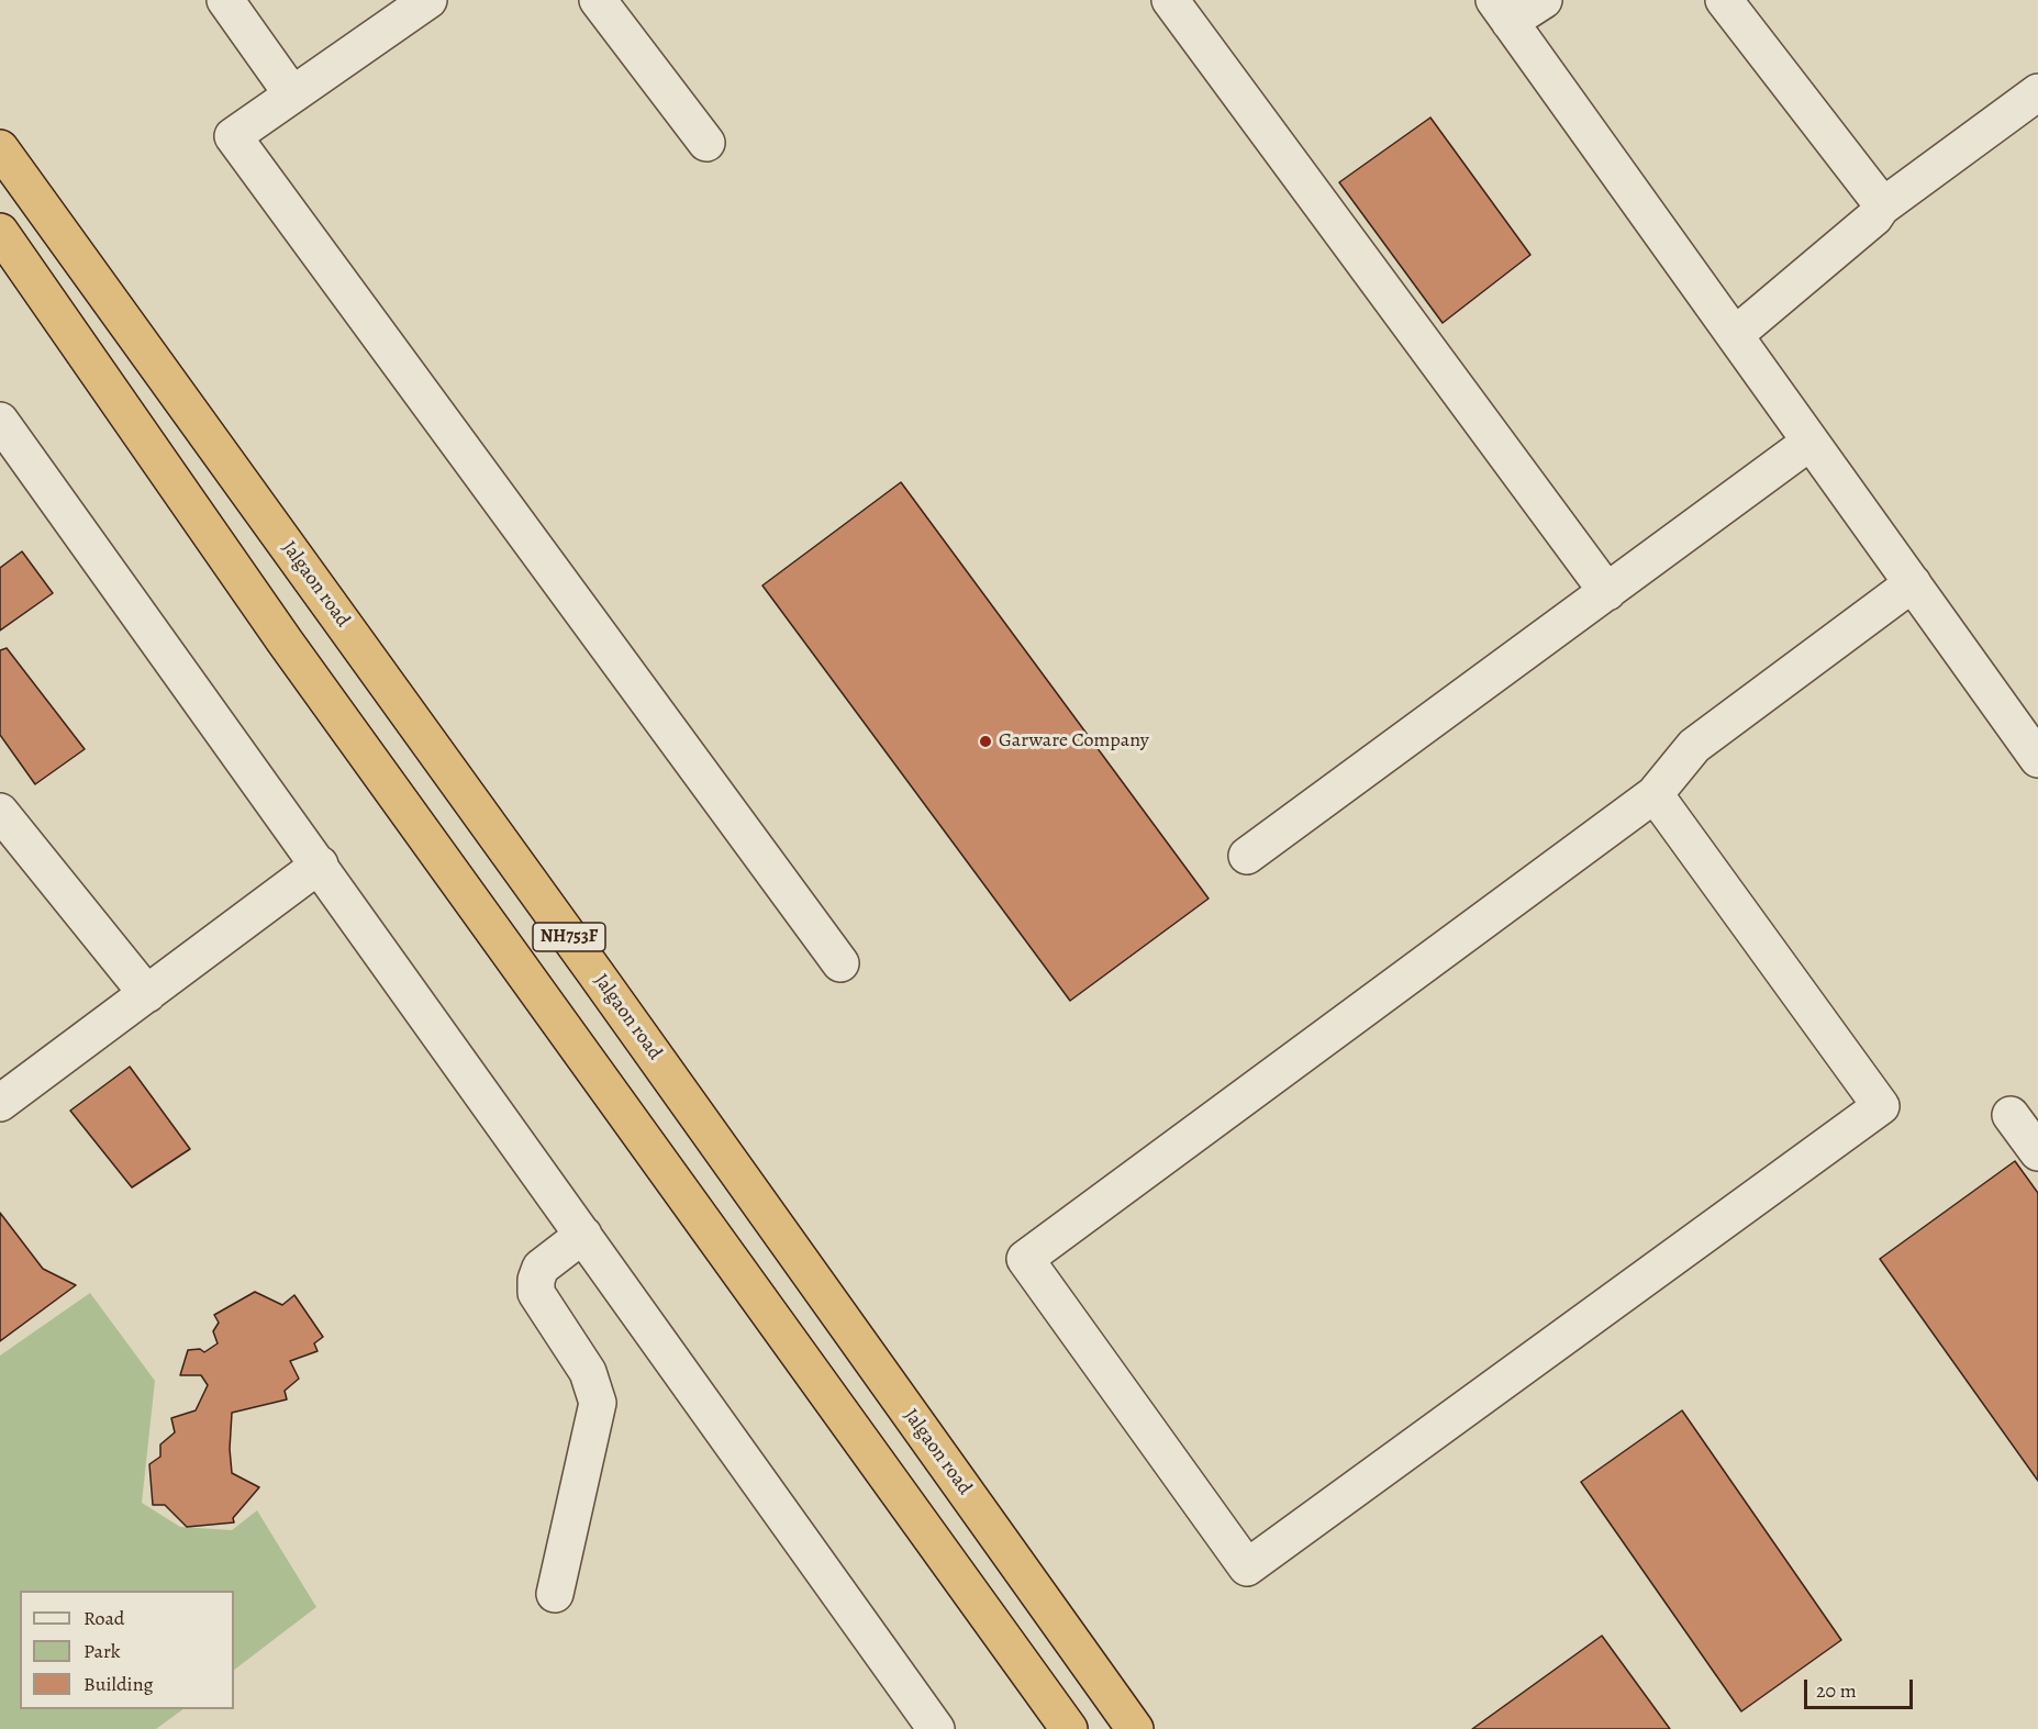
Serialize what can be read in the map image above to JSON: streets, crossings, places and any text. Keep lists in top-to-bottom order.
{
  "streets": {
    "highway": ["Jalgaon road", "NH753F"]
  },
  "places": ["Garware Company"],
  "legend": ["Road", "Park", "Building"],
  "scale_bar": "20 m"
}
